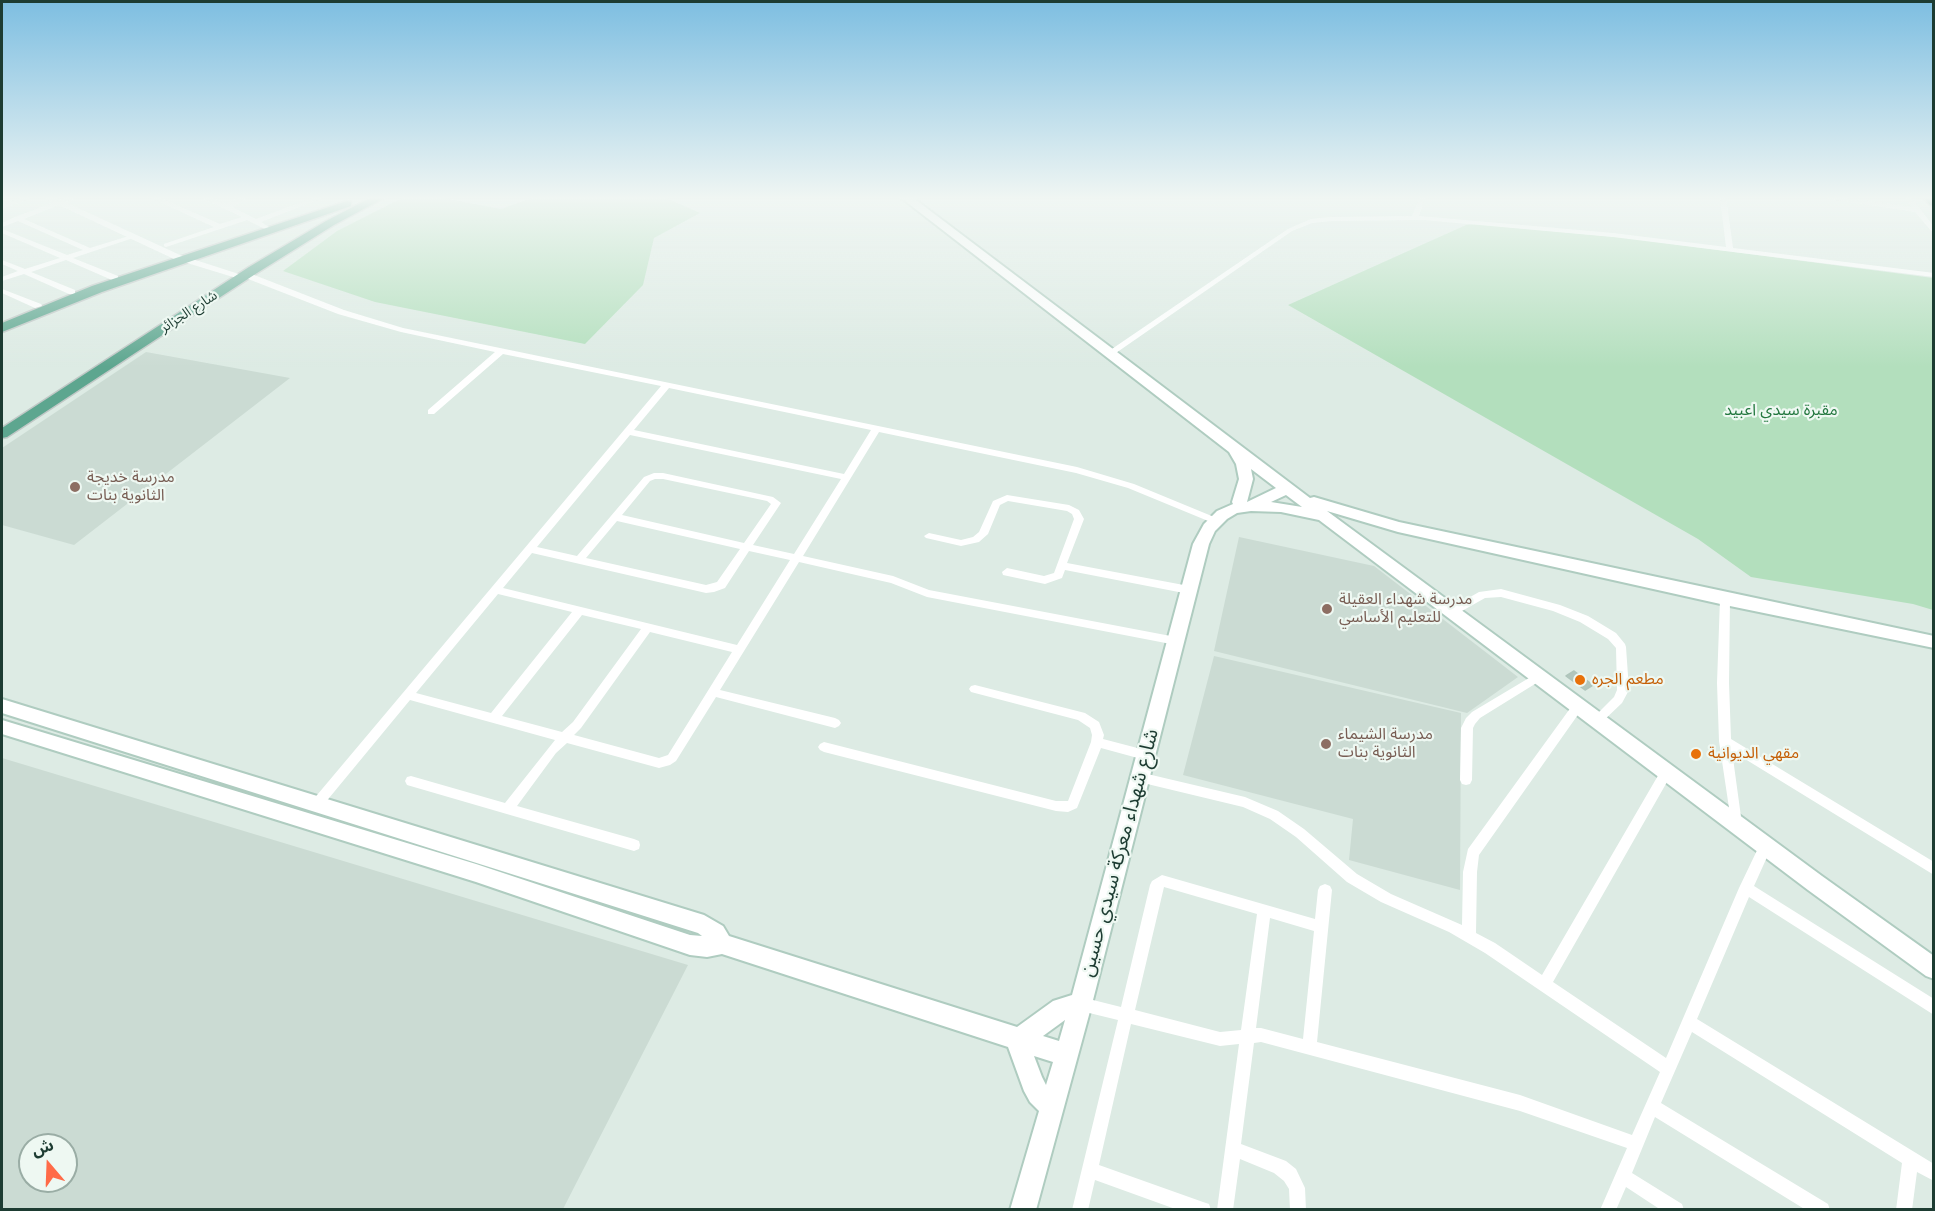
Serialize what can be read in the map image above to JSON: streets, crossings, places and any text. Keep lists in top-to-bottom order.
{
  "streets": {
    "main road": ["شارع الجزائر", "شارع شهداء معركة سيدي حسين"]
  },
  "parks": ["مقبرة سيدي اعبيد"],
  "places": [
    "مدرسة خديجة الثانوية بنات",
    "مدرسة شهداء العقيلة للتعليم الأساسي",
    "مطعم الجره",
    "مدرسة الشيماء الثانوية بنات",
    "مقهي الديوانية"
  ],
  "north": "top"
}
